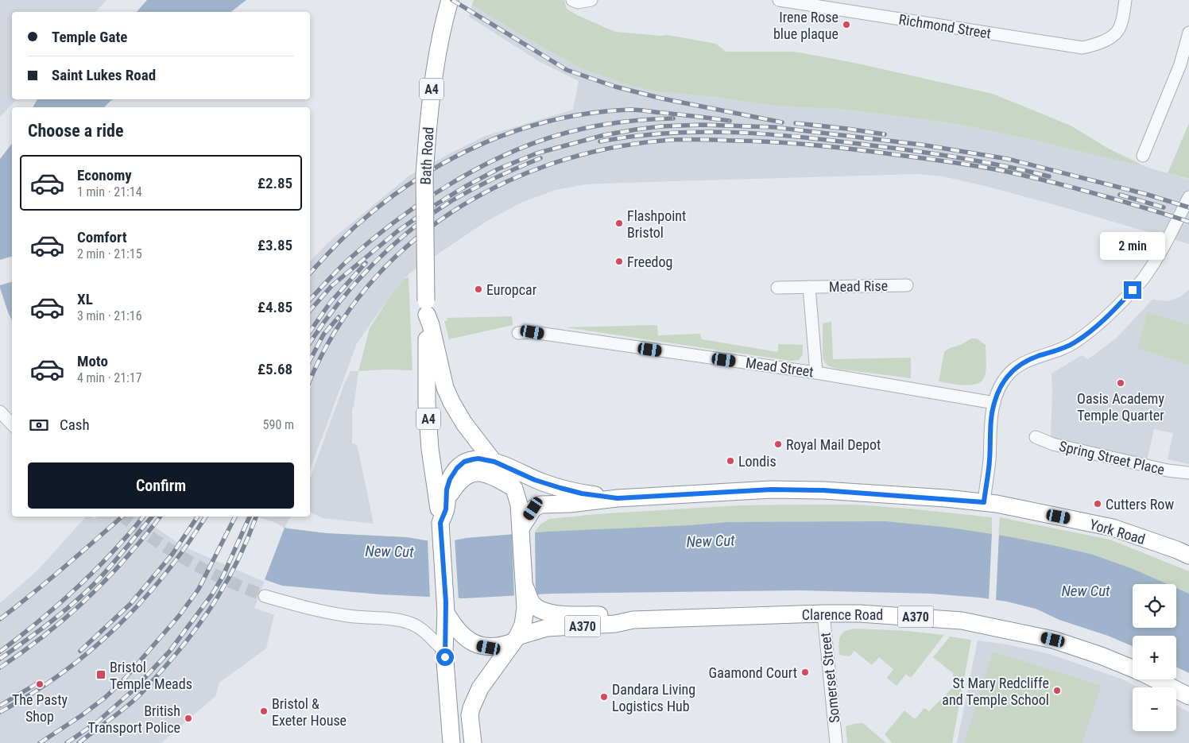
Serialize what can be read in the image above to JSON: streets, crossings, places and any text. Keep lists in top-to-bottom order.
{
  "streets": {
    "highway": [
      "A4",
      "Bath Road",
      "York Road",
      "Clarence Road",
      "A370"
    ],
    "street": [
      "Richmond Street",
      "Mead Rise",
      "Mead Street",
      "Spring Street Place",
      "Somerset Street"
    ]
  },
  "crossings": [
    ["A4", "Bath Road"],
    ["A4", "York Road"],
    ["A4", "Clarence Road"],
    ["Bath Road", "York Road"],
    ["Mead Rise", "Mead Street"],
    ["Clarence Road", "Somerset Street"]
  ],
  "water": ["New Cut"],
  "places": {
    "other": [
      "Irene Rose blue plaque",
      "Flashpoint Bristol",
      "Freedog",
      "Europcar",
      "Oasis Academy Temple Quarter",
      "Royal Mail Depot",
      "Londis",
      "Cutters Row",
      "Gaamond Court",
      "The Pasty Shop",
      "St Mary Redcliffe and Temple School",
      "Dandara Living Logistics Hub",
      "Bristol & Exeter House",
      "British Transport Police"
    ],
    "transit": ["Bristol Temple Meads"]
  },
  "page": {
    "banner": ["Temple Gate", "Saint Lukes Road"],
    "heading": "Choose a ride",
    "list": [
      {
        "name": "Economy",
        "note": "1 min · 21:14",
        "value": "£2.85"
      },
      {
        "name": "Comfort",
        "note": "2 min · 21:15",
        "value": "£3.85"
      },
      {
        "name": "XL",
        "note": "3 min · 21:16",
        "value": "£4.85"
      },
      {
        "name": "Moto",
        "note": "4 min · 21:17",
        "value": "£5.68"
      }
    ],
    "bubble": "2 min",
    "pay": ["Cash", "590 m"],
    "buttons": "Confirm",
    "map_buttons": ["+", "−"]
  }
}
